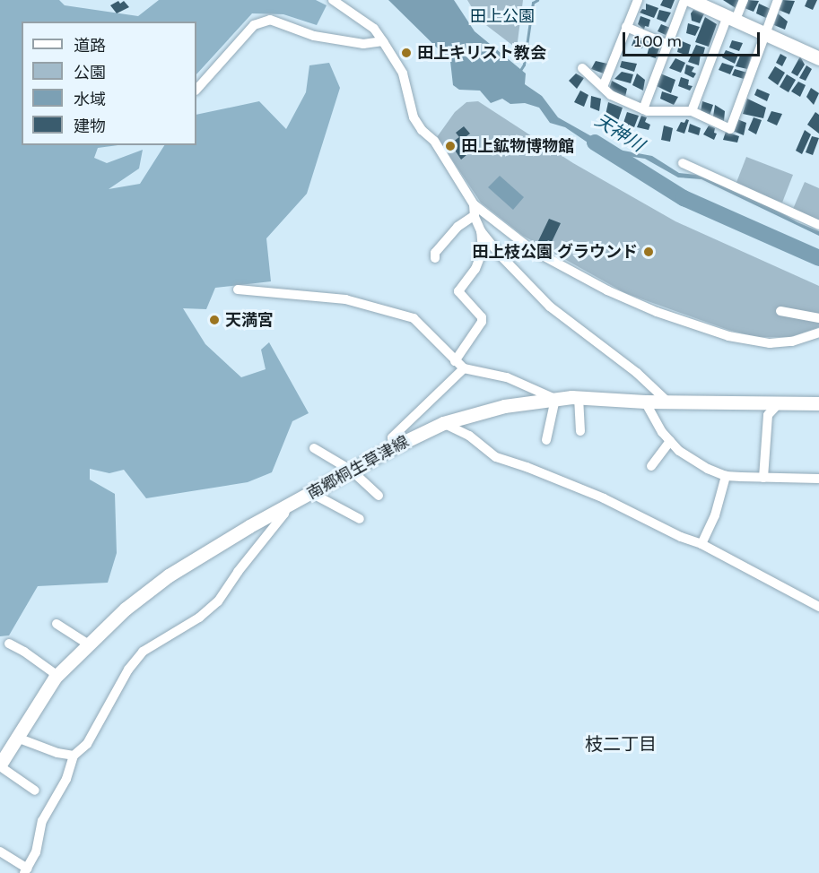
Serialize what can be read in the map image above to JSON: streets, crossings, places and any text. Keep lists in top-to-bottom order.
{
  "streets": {
    "main road": ["南郷桐生草津線"]
  },
  "districts": ["枝二丁目"],
  "water": ["天神川"],
  "parks": ["田上公園"],
  "places": [
    "田上キリスト教会",
    "田上鉱物博物館",
    "田上枝公園 グラウンド",
    "天満宮"
  ],
  "legend": [
    "道路",
    "公園",
    "水域",
    "建物"
  ],
  "scale_bar": "100 m"
}
